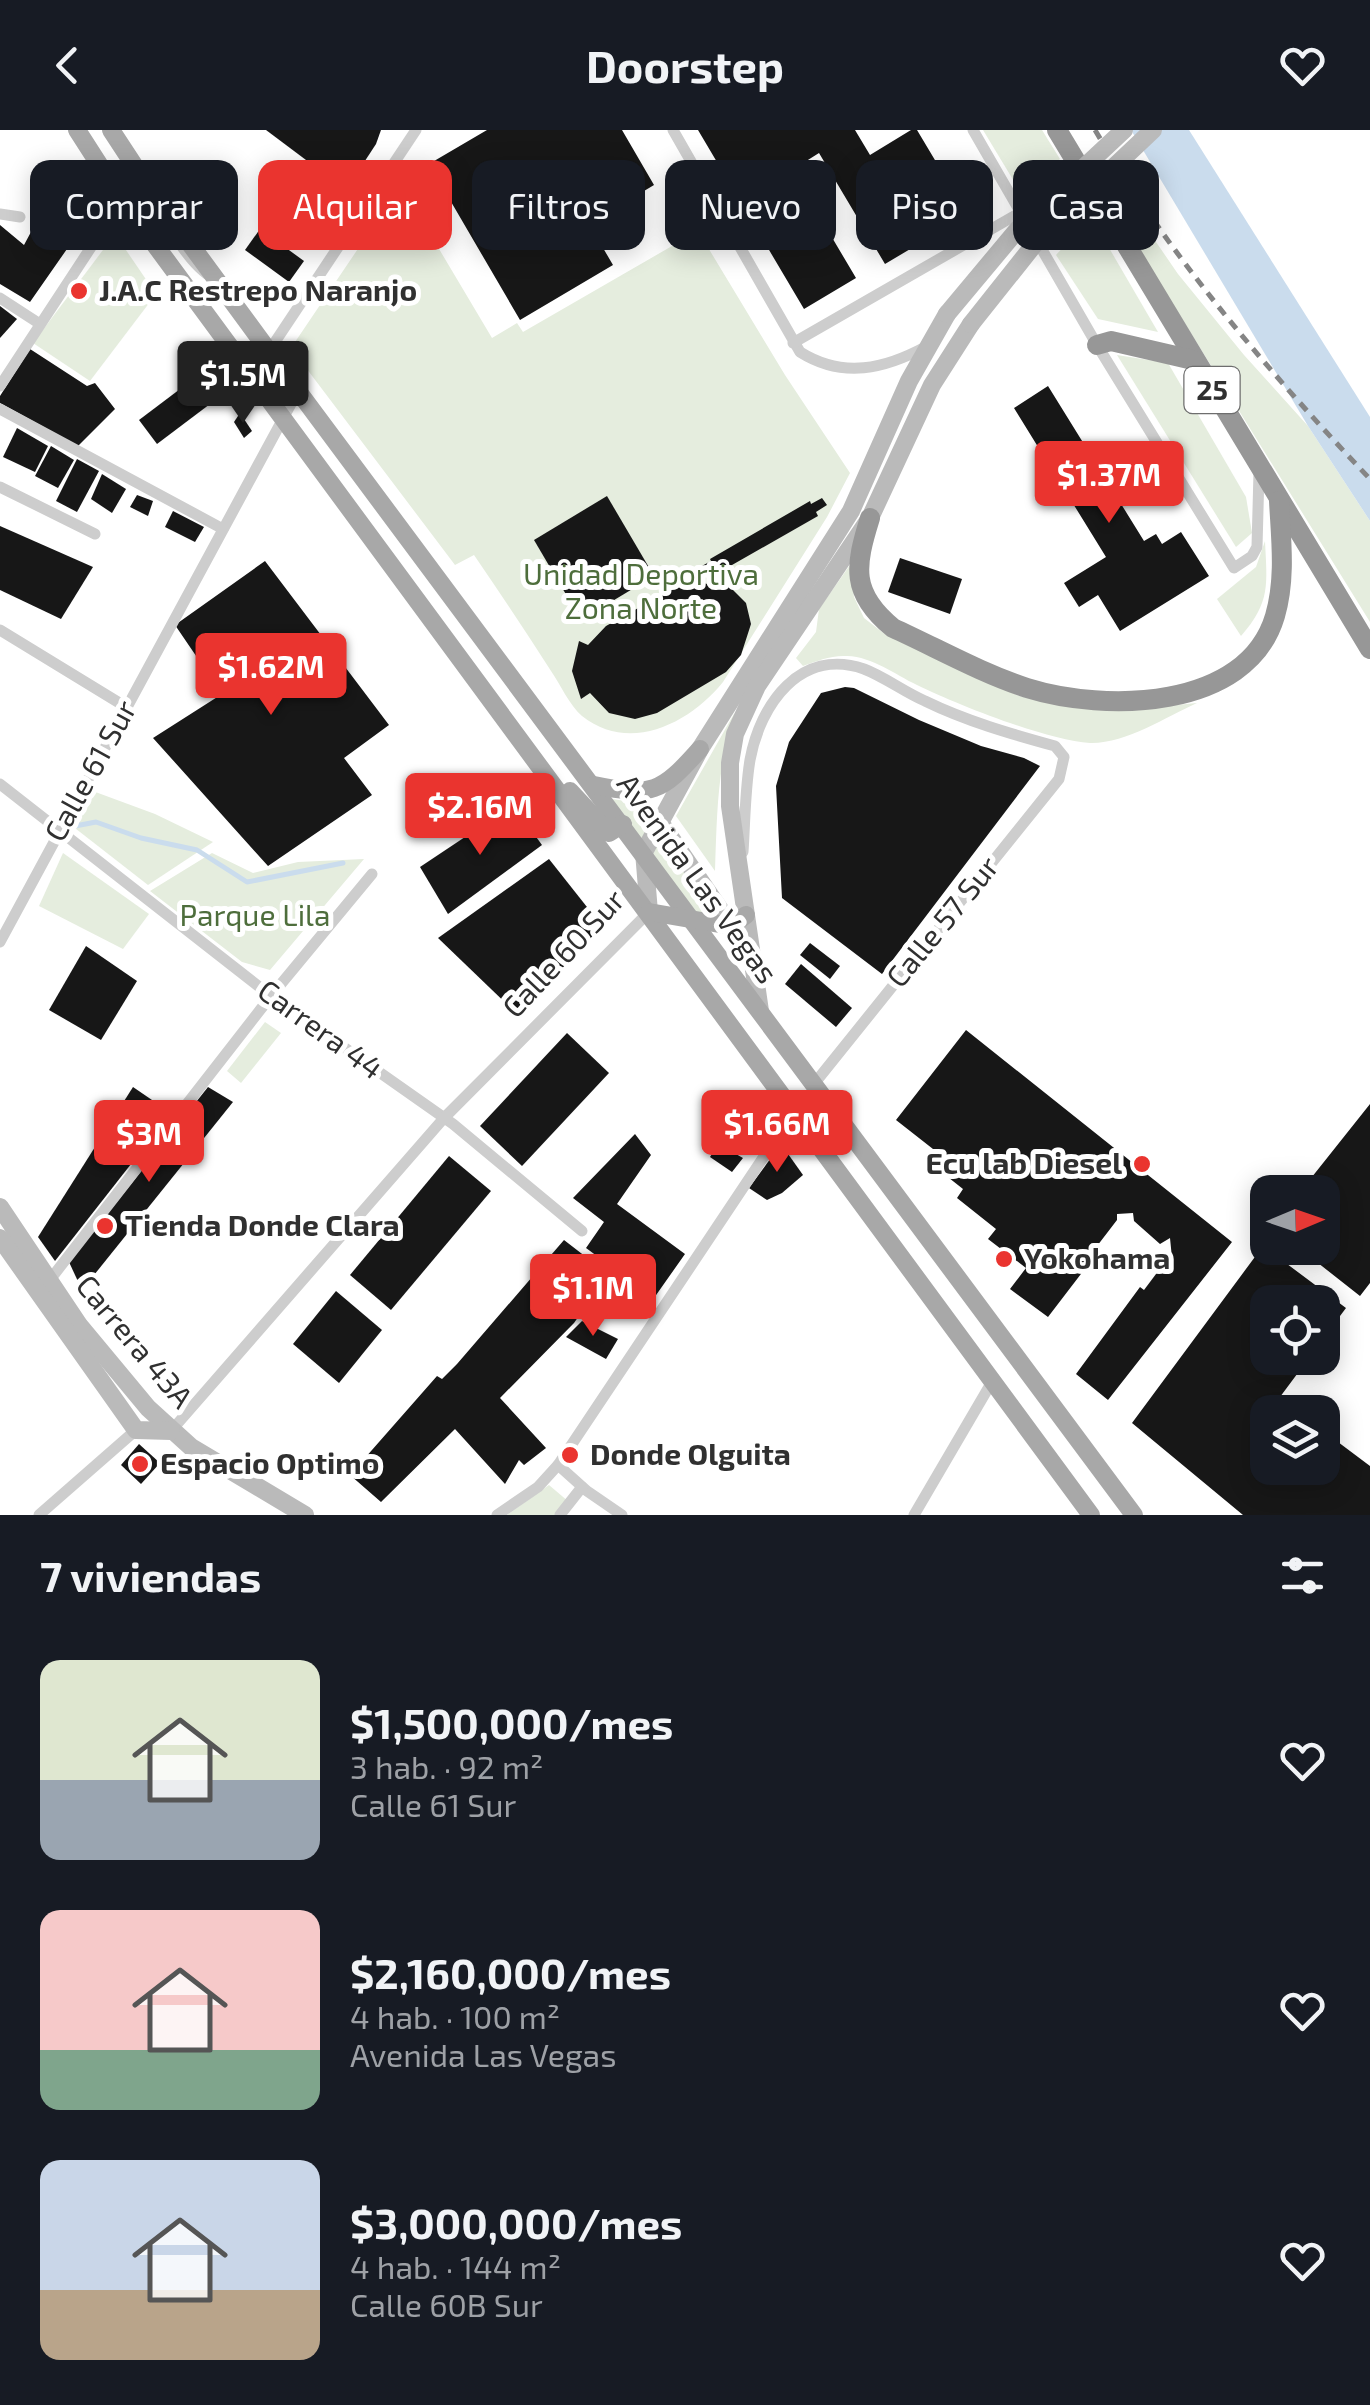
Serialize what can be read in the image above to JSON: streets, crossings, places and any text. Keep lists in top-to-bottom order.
{
  "streets": {
    "highway": ["25"],
    "main road": ["Avenida Las Vegas", "Calle 60 Sur", "Carrera 43A"],
    "street": ["Calle 61 Sur", "Calle 57 Sur", "Carrera 44"]
  },
  "crossings": [
    ["Calle 61 Sur", "Avenida Las Vegas"],
    ["Calle 61 Sur", "Carrera 44"],
    ["Avenida Las Vegas", "Calle 57 Sur"],
    ["Avenida Las Vegas", "Calle 60 Sur"],
    ["Calle 60 Sur", "Carrera 44"],
    ["Calle 60 Sur", "Carrera 43A"]
  ],
  "parks": ["Unidad Deportiva Zona Norte", "Parque Lila"],
  "places": [
    "J.A.C Restrepo Naranjo",
    "Ecu lab Diesel",
    "Tienda Donde Clara",
    "Yokohama",
    "Donde Olguita",
    "Espacio Optimo"
  ],
  "north": "right",
  "page": {
    "header": "Doorstep",
    "chip": [
      "Comprar",
      "Alquilar",
      "Filtros",
      "Nuevo",
      "Piso",
      "Casa"
    ],
    "price": [
      "$1.5M",
      "$1.37M",
      "$1.62M",
      "$2.16M",
      "$1.66M",
      "$3M",
      "$1.1M"
    ],
    "heading": "7 viviendas",
    "list": [
      {
        "name": "$1,500,000/mes",
        "note": "3 hab. · 92 m² · Calle 61 Sur"
      },
      {
        "name": "$2,160,000/mes",
        "note": "4 hab. · 100 m² · Avenida Las Vegas"
      },
      {
        "name": "$3,000,000/mes",
        "note": "4 hab. · 144 m² · Calle 60B Sur"
      }
    ]
  }
}
